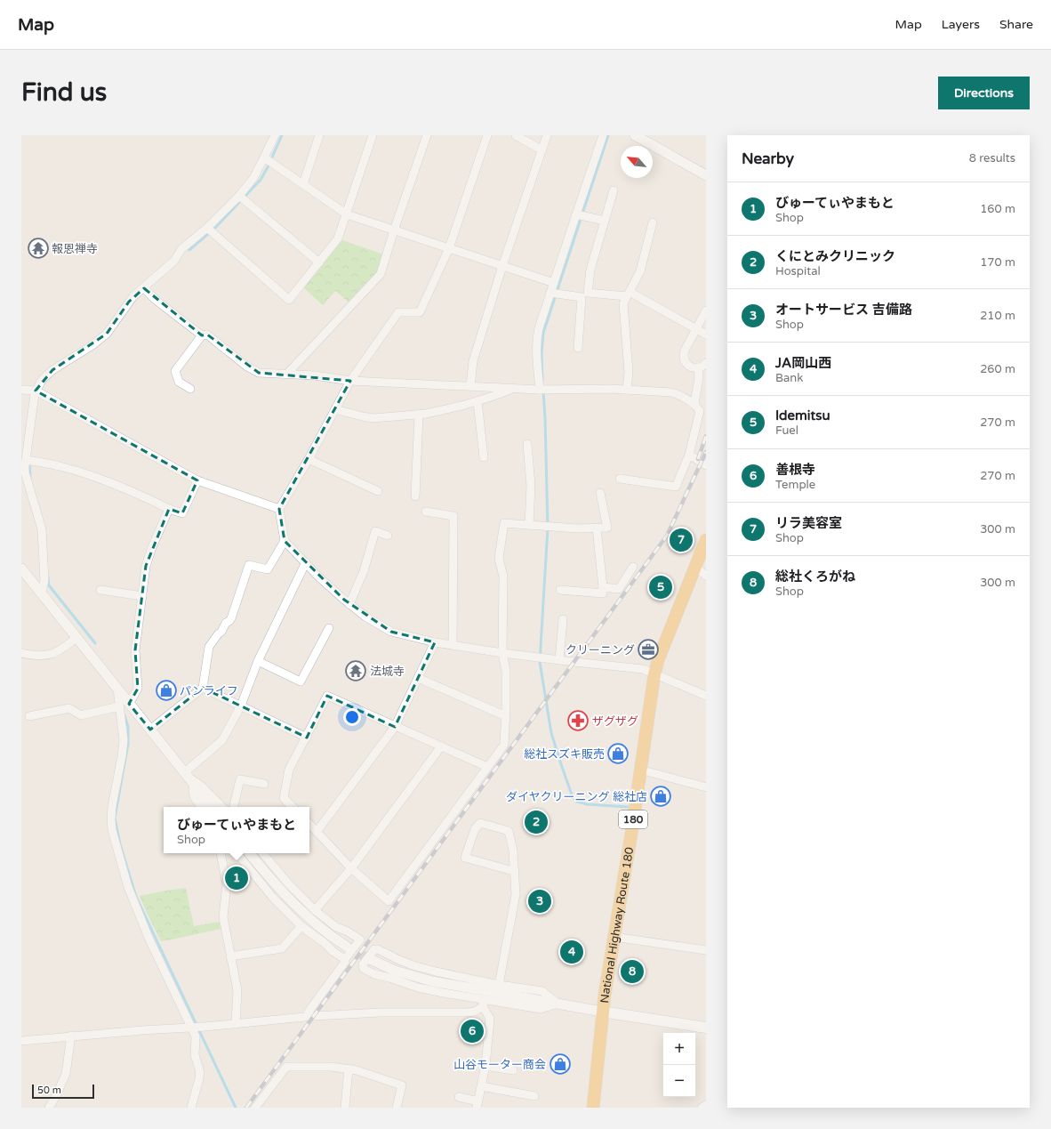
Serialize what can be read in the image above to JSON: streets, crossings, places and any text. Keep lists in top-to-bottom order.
{
  "streets": {
    "highway": ["180", "National Highway Route 180"]
  },
  "places": {
    "temple": ["報恩禅寺", "法城寺"],
    "office": ["クリーニング"],
    "shop": [
      "パンライフ",
      "総社スズキ販売",
      "ダイヤクリーニング 総社店",
      "山谷モーター商会"
    ],
    "pharmacy": ["ザグザグ"]
  },
  "scale_bar": "50 m",
  "north": "top left",
  "page": {
    "header": "Map",
    "nav": ["Map", "Layers", "Share"],
    "buttons": "Directions",
    "title": "Find us",
    "heading": ["Nearby", "8 results"],
    "list": [
      {
        "mark": "1",
        "name": "びゅーてぃやまもと",
        "note": "Shop",
        "value": "160 m"
      },
      {
        "mark": "2",
        "name": "くにとみクリニック",
        "note": "Hospital",
        "value": "170 m"
      },
      {
        "mark": "3",
        "name": "オートサービス 吉備路",
        "note": "Shop",
        "value": "210 m"
      },
      {
        "mark": "4",
        "name": "JA岡山西",
        "note": "Bank",
        "value": "260 m"
      },
      {
        "mark": "5",
        "name": "Idemitsu",
        "note": "Fuel",
        "value": "270 m"
      },
      {
        "mark": "6",
        "name": "善根寺",
        "note": "Temple",
        "value": "270 m"
      },
      {
        "mark": "7",
        "name": "リラ美容室",
        "note": "Shop",
        "value": "300 m"
      },
      {
        "mark": "8",
        "name": "総社くろがね",
        "note": "Shop",
        "value": "300 m"
      }
    ],
    "pins": [
      "7",
      "5",
      "2",
      "1",
      "3",
      "4",
      "8",
      "6"
    ],
    "popup": ["びゅーてぃやまもと", "Shop"],
    "map_buttons": ["+", "−"],
    "scale": "50 m"
  }
}
